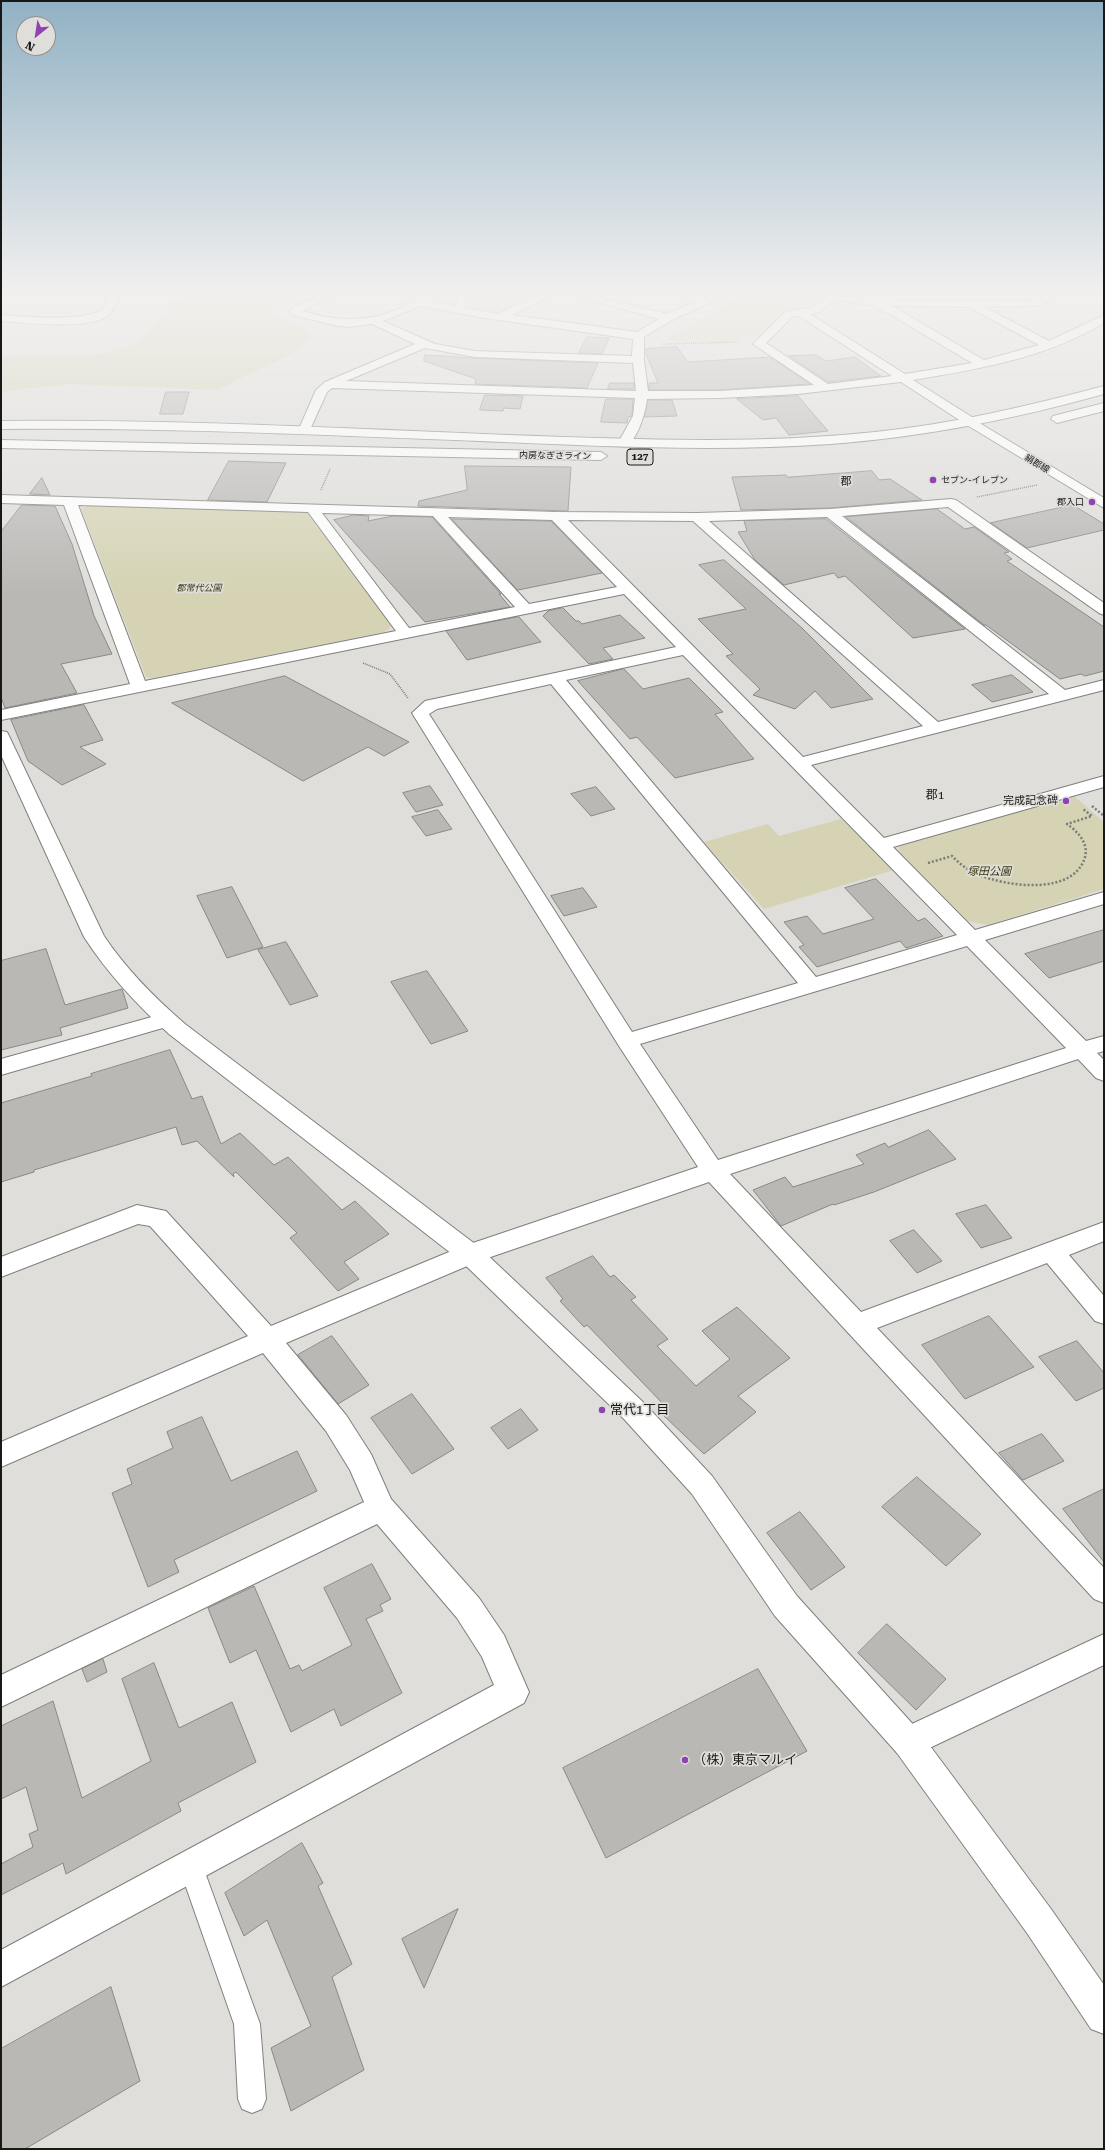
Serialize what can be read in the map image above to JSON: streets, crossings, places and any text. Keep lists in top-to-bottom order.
{
  "streets": {
    "main road": ["内房なぎさライン", "127", "絹郡線"]
  },
  "crossings": [
    ["内房なぎさライン", "絹郡線"]
  ],
  "districts": ["郡", "郡1"],
  "parks": ["郡常代公園", "塚田公園"],
  "places": [
    "セブン-イレブン",
    "郡入口",
    "完成記念碑",
    "常代1丁目",
    "（株）東京マルイ"
  ],
  "north": "bottom left"
}
